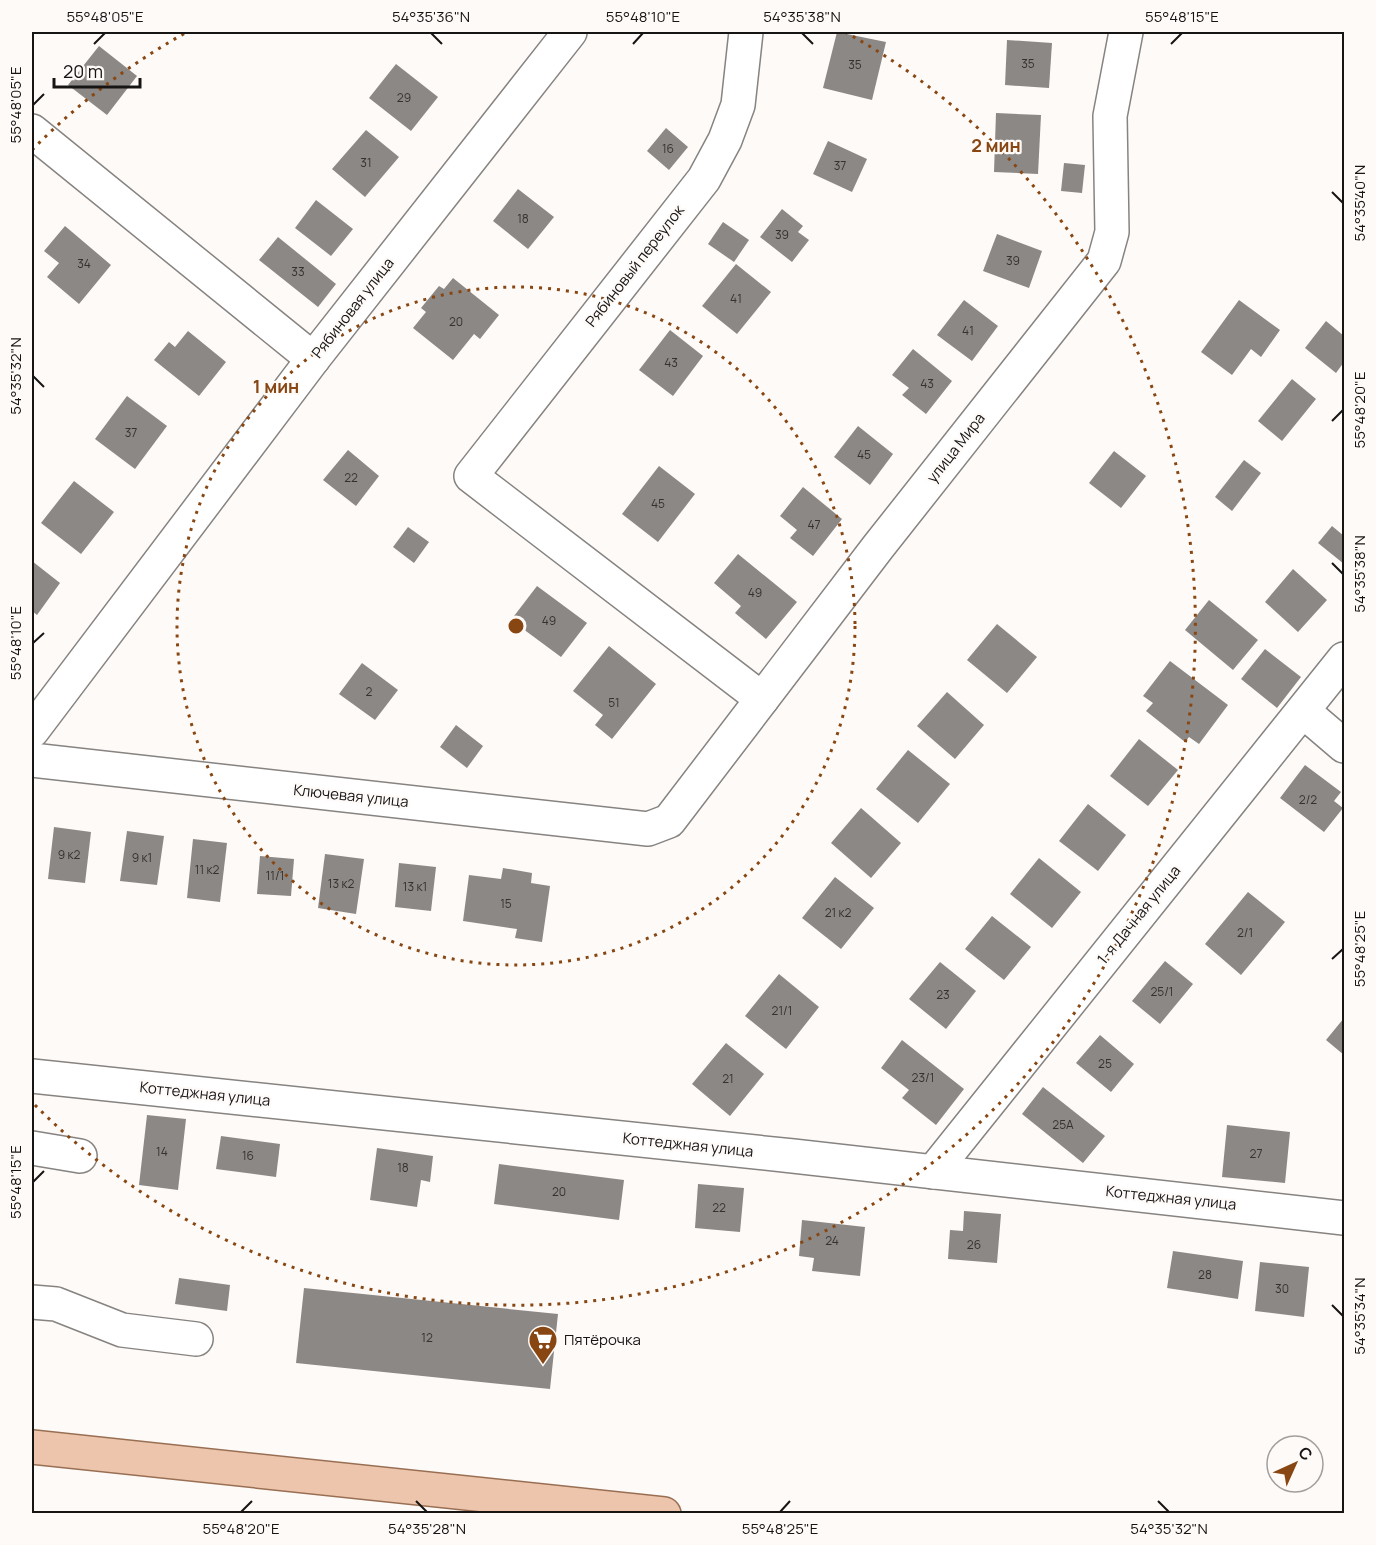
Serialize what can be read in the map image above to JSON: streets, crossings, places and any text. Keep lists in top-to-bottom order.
{
  "streets": {
    "street": [
      "Рябиновый переулок",
      "Рябиновая улица",
      "улица Мира",
      "Ключевая улица",
      "1-я Дачная улица",
      "Коттеджная улица"
    ]
  },
  "crossings": [
    ["Рябиновый переулок", "улица Мира"],
    ["улица Мира", "Ключевая улица"],
    ["1-я Дачная улица", "Коттеджная улица"]
  ],
  "places": {
    "supermarket": ["Пятёрочка"]
  },
  "house_numbers": [
    "35",
    "35",
    "29",
    "16",
    "31",
    "37",
    "18",
    "39",
    "39",
    "34",
    "33",
    "41",
    "20",
    "41",
    "43",
    "43",
    "37",
    "45",
    "22",
    "45",
    "47",
    "49",
    "49",
    "2",
    "51",
    "2/2",
    "9 к2",
    "9 к1",
    "11 к2",
    "11/1",
    "13 к2",
    "13 к1",
    "15",
    "21 к2",
    "2/1",
    "25/1",
    "23",
    "21/1",
    "25",
    "23/1",
    "21",
    "25А",
    "14",
    "27",
    "16",
    "18",
    "20",
    "22",
    "24",
    "26",
    "28",
    "30",
    "12"
  ],
  "scale_bar": "20 m",
  "north": "top right",
  "coordinates": [
    "55°48'05\"E",
    "54°35'36\"N",
    "55°48'10\"E",
    "54°35'38\"N",
    "55°48'15\"E",
    "54°35'40\"N",
    "54°35'32\"N",
    "55°48'20\"E",
    "55°48'25\"E",
    "54°35'34\"N",
    "54°35'28\"N"
  ],
  "rings": ["2 мин", "1 мин"]
}
